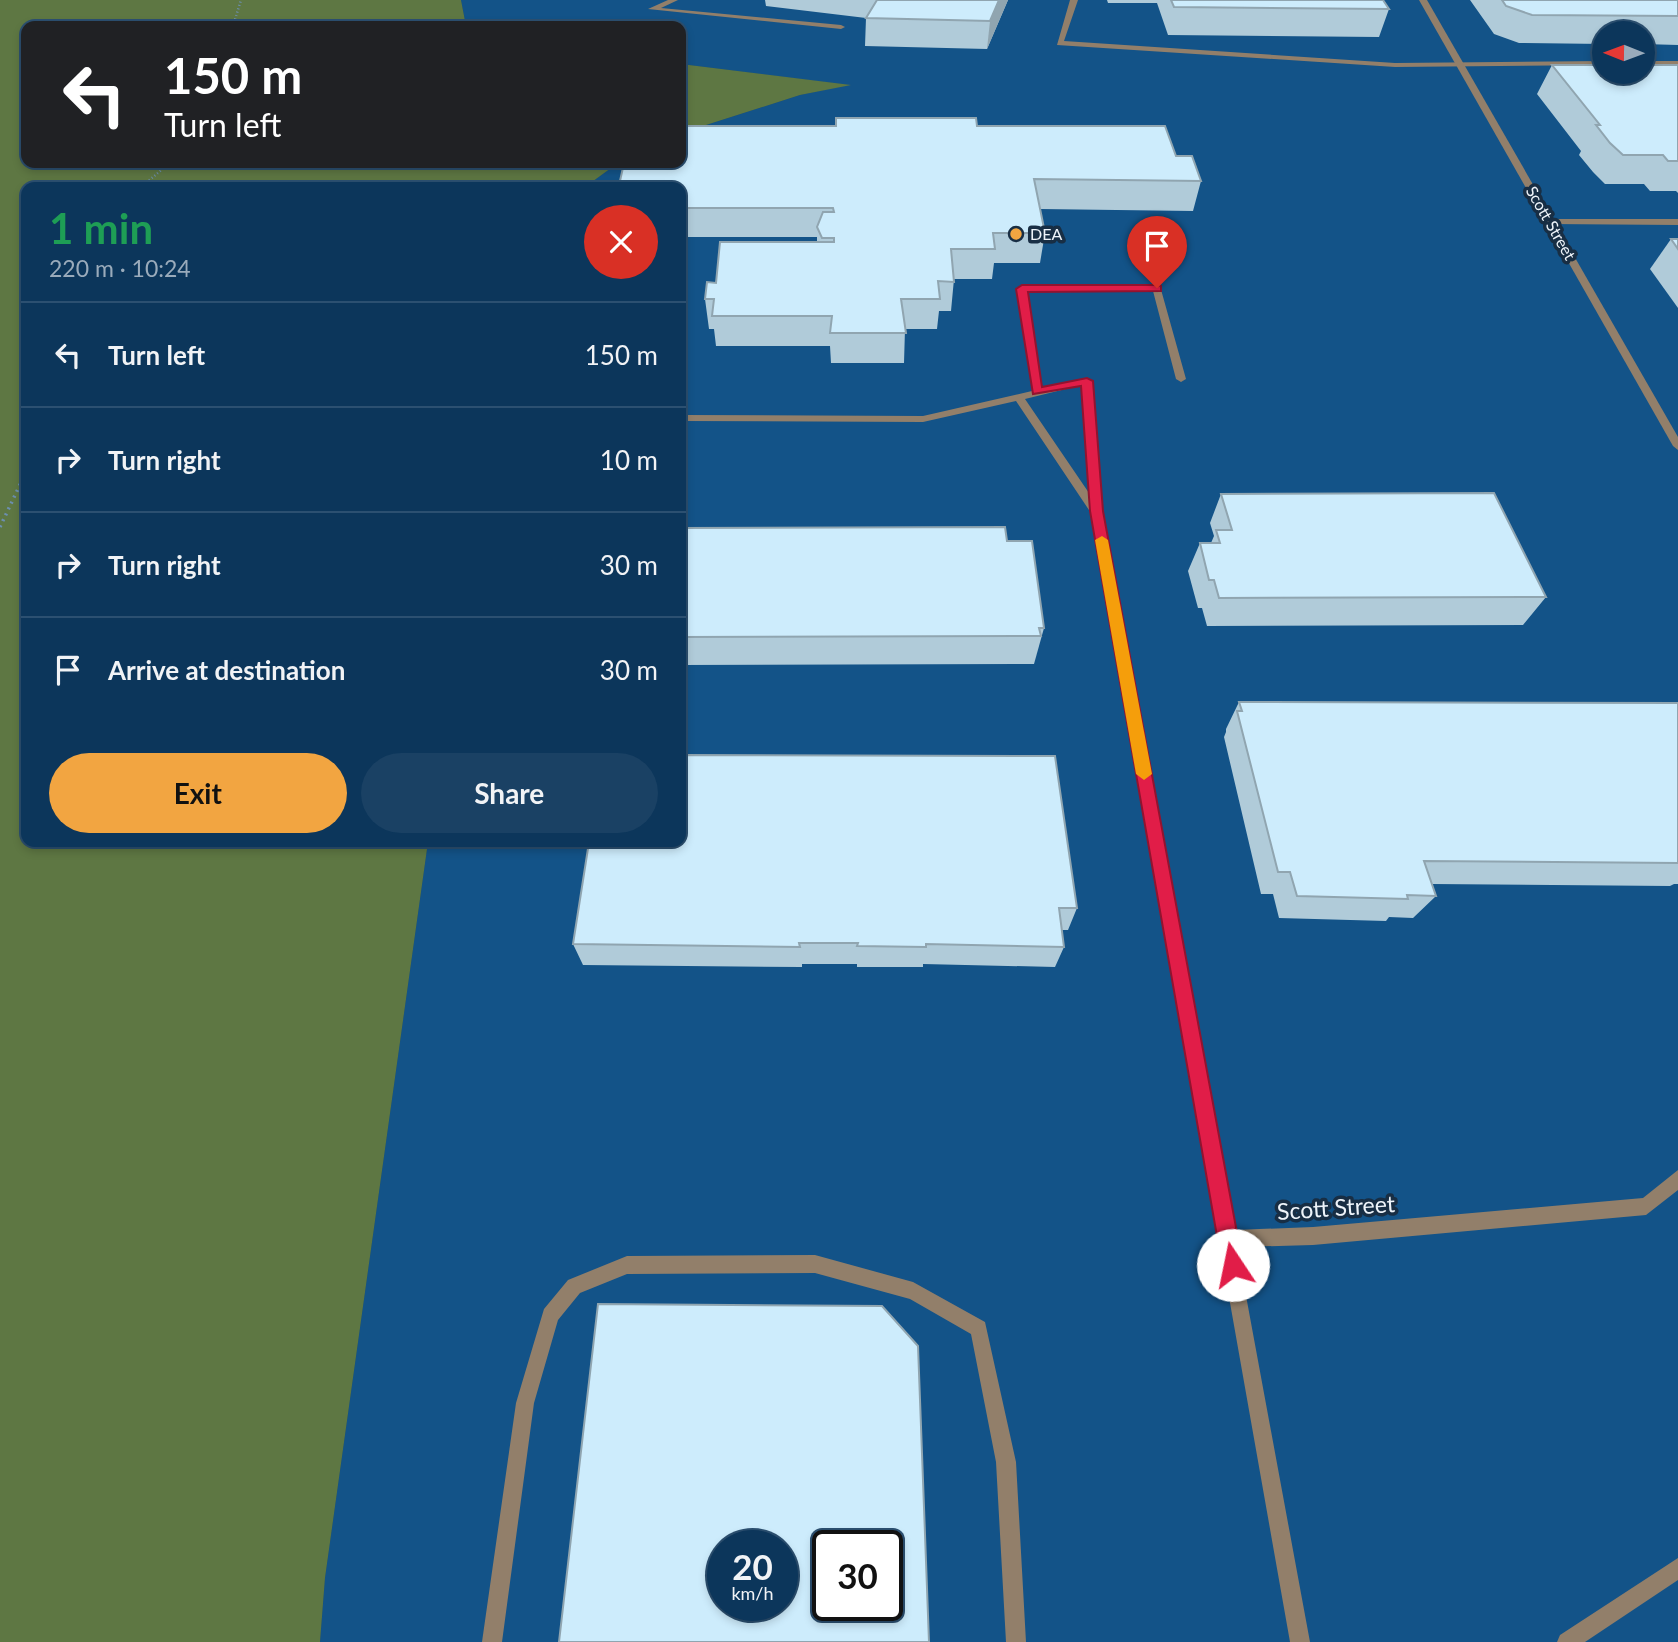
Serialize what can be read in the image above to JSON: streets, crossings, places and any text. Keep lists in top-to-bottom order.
{
  "streets": {
    "street": ["Scott Street"]
  },
  "places": ["DEA"],
  "north": "left",
  "page": {
    "turn": ["150 m", "Turn left"],
    "heading": ["1 min", "220 m · 10:24"],
    "list": [
      {
        "name": "Turn left",
        "value": "150 m"
      },
      {
        "name": "Turn right",
        "value": "10 m"
      },
      {
        "name": "Turn right",
        "value": "30 m"
      },
      {
        "name": "Arrive at destination",
        "value": "30 m"
      }
    ],
    "buttons": ["Exit", "Share"],
    "speed": "20 km/h",
    "limit": "30"
  }
}
